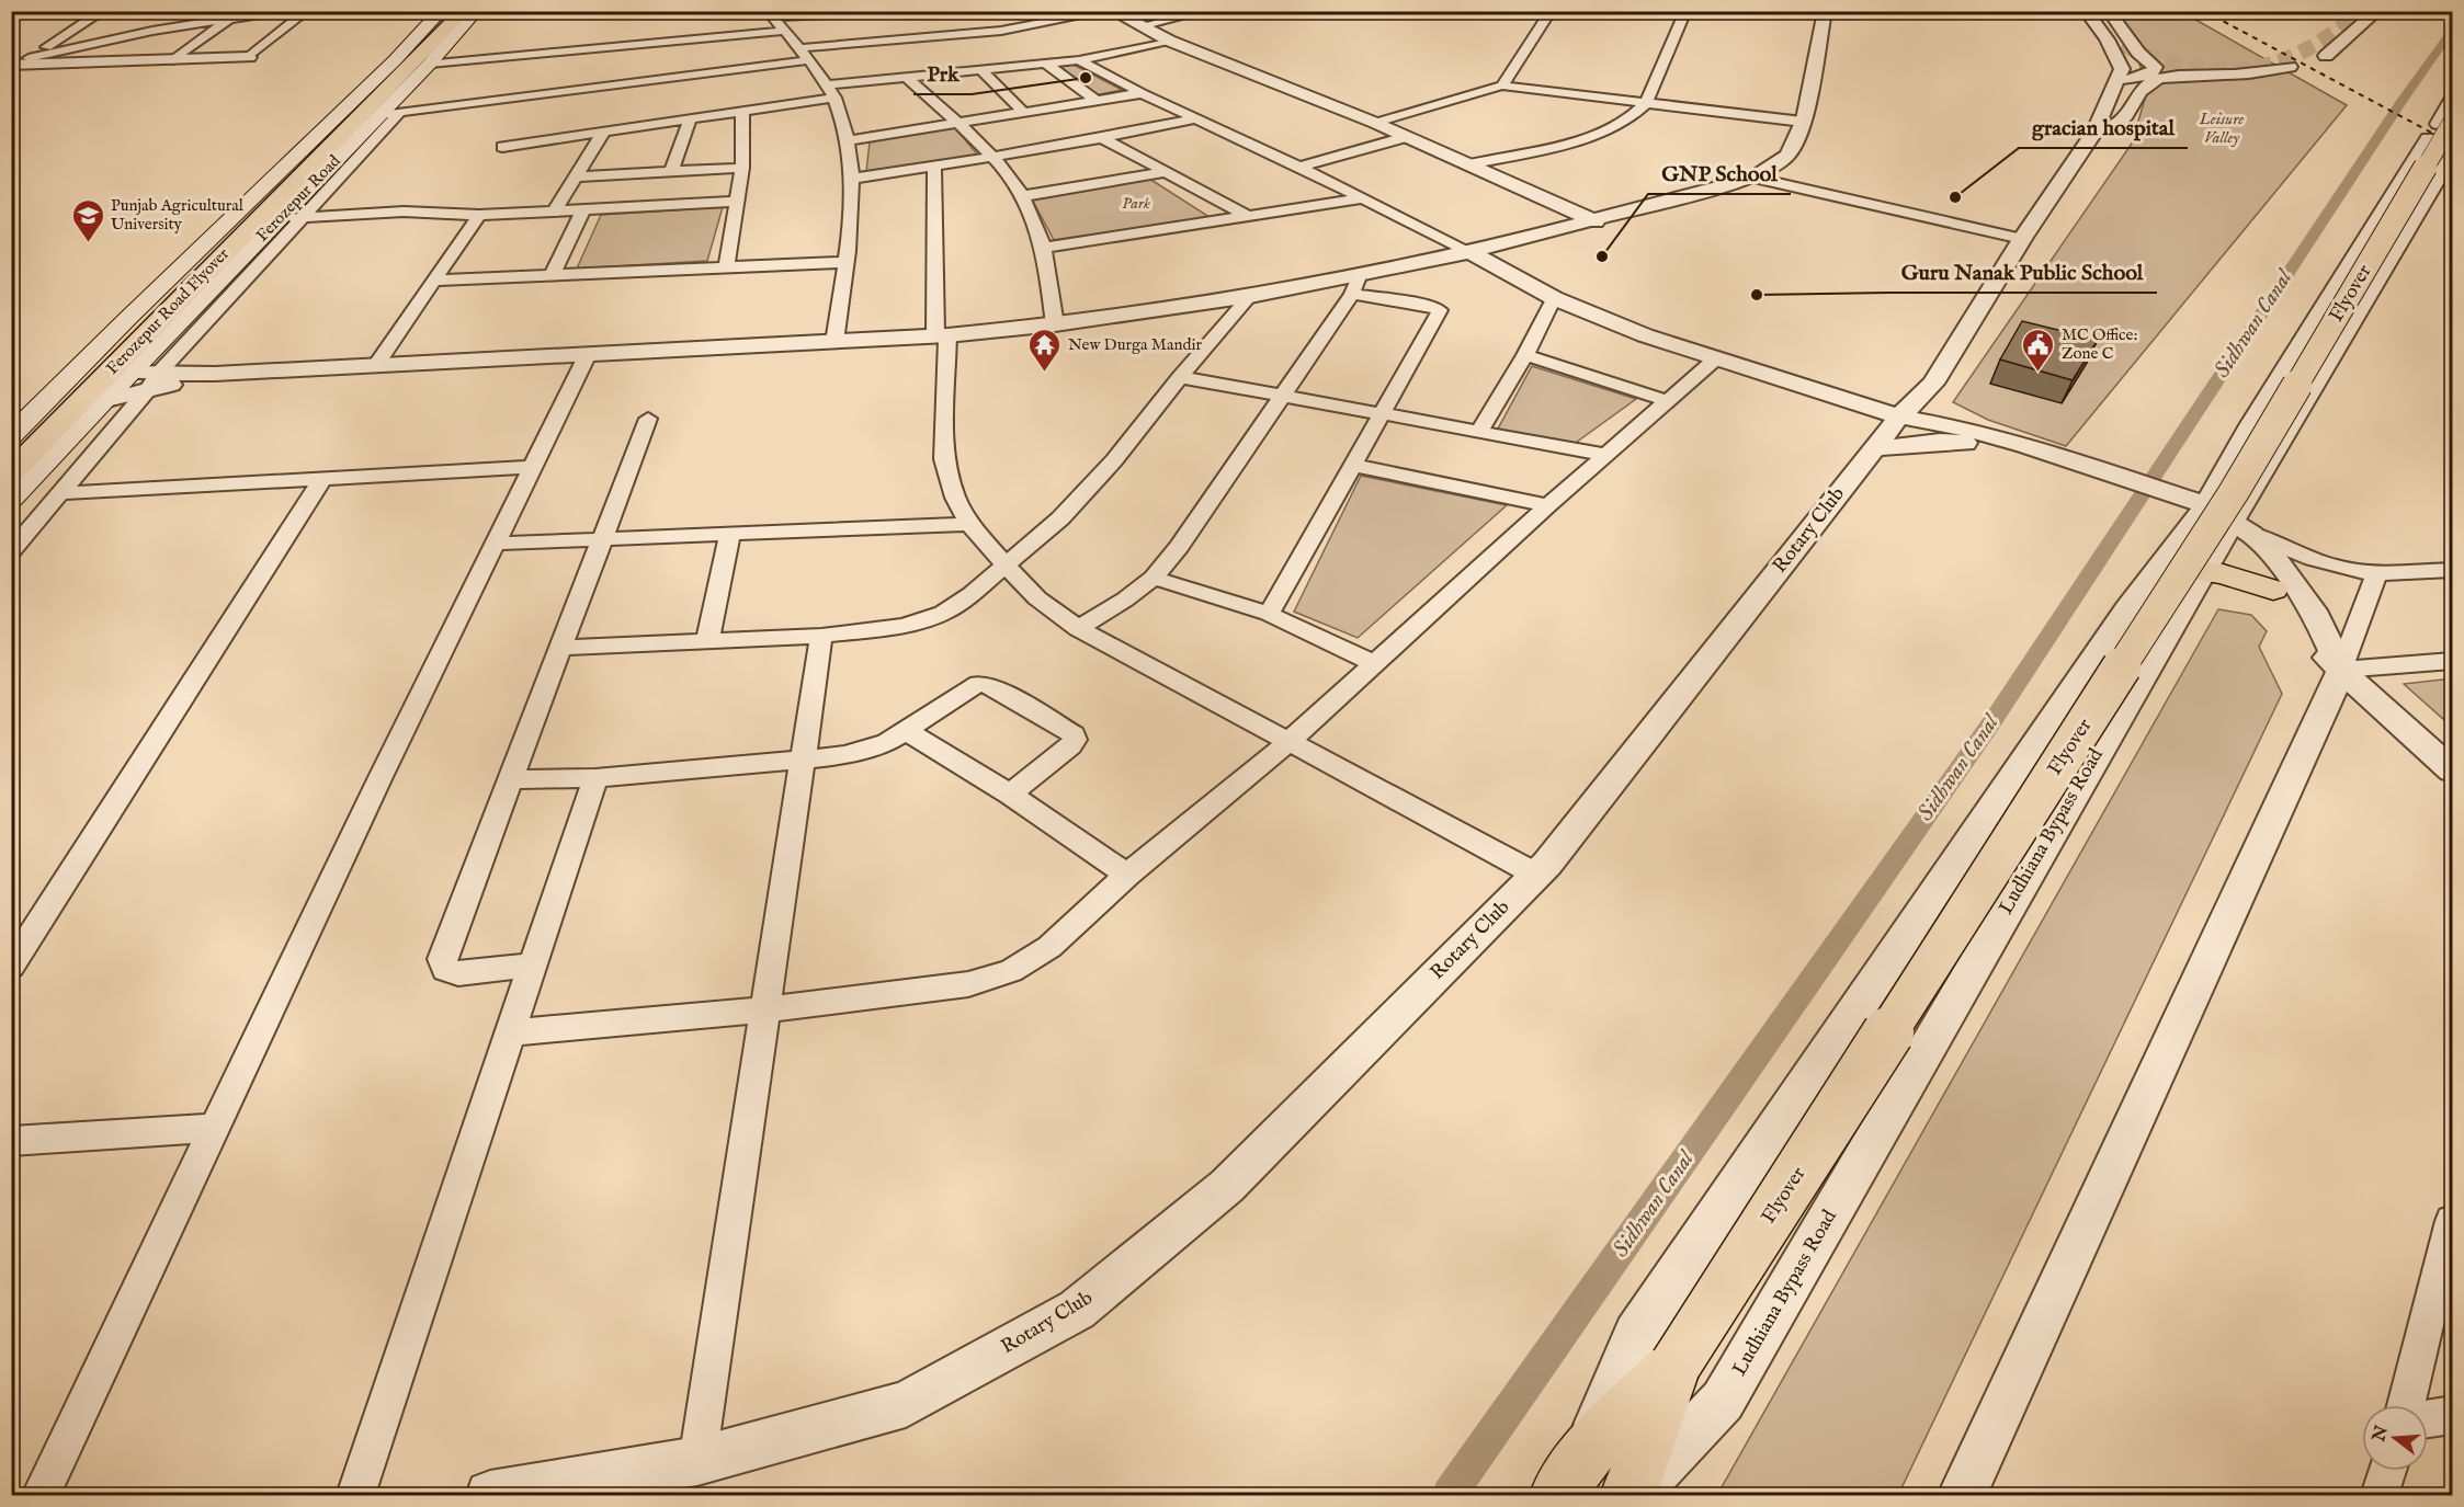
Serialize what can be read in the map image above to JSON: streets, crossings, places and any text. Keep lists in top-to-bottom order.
{
  "streets": {
    "main road": ["Ferozepur Road", "Flyover", "Ferozepur Road Flyover"],
    "street": ["Rotary Club", "Ludhiana Bypass Road"]
  },
  "water": ["Sidhwan Canal"],
  "parks": ["Leisure Valley", "Park"],
  "places": {
    "other": [
      "Prk",
      "gracian hospital",
      "GNP School",
      "Guru Nanak Public School"
    ],
    "school or university": ["Punjab Agricultural University"],
    "temple": ["New Durga Mandir"],
    "public building": ["MC Office: Zone C"]
  },
  "north": "left"
}
